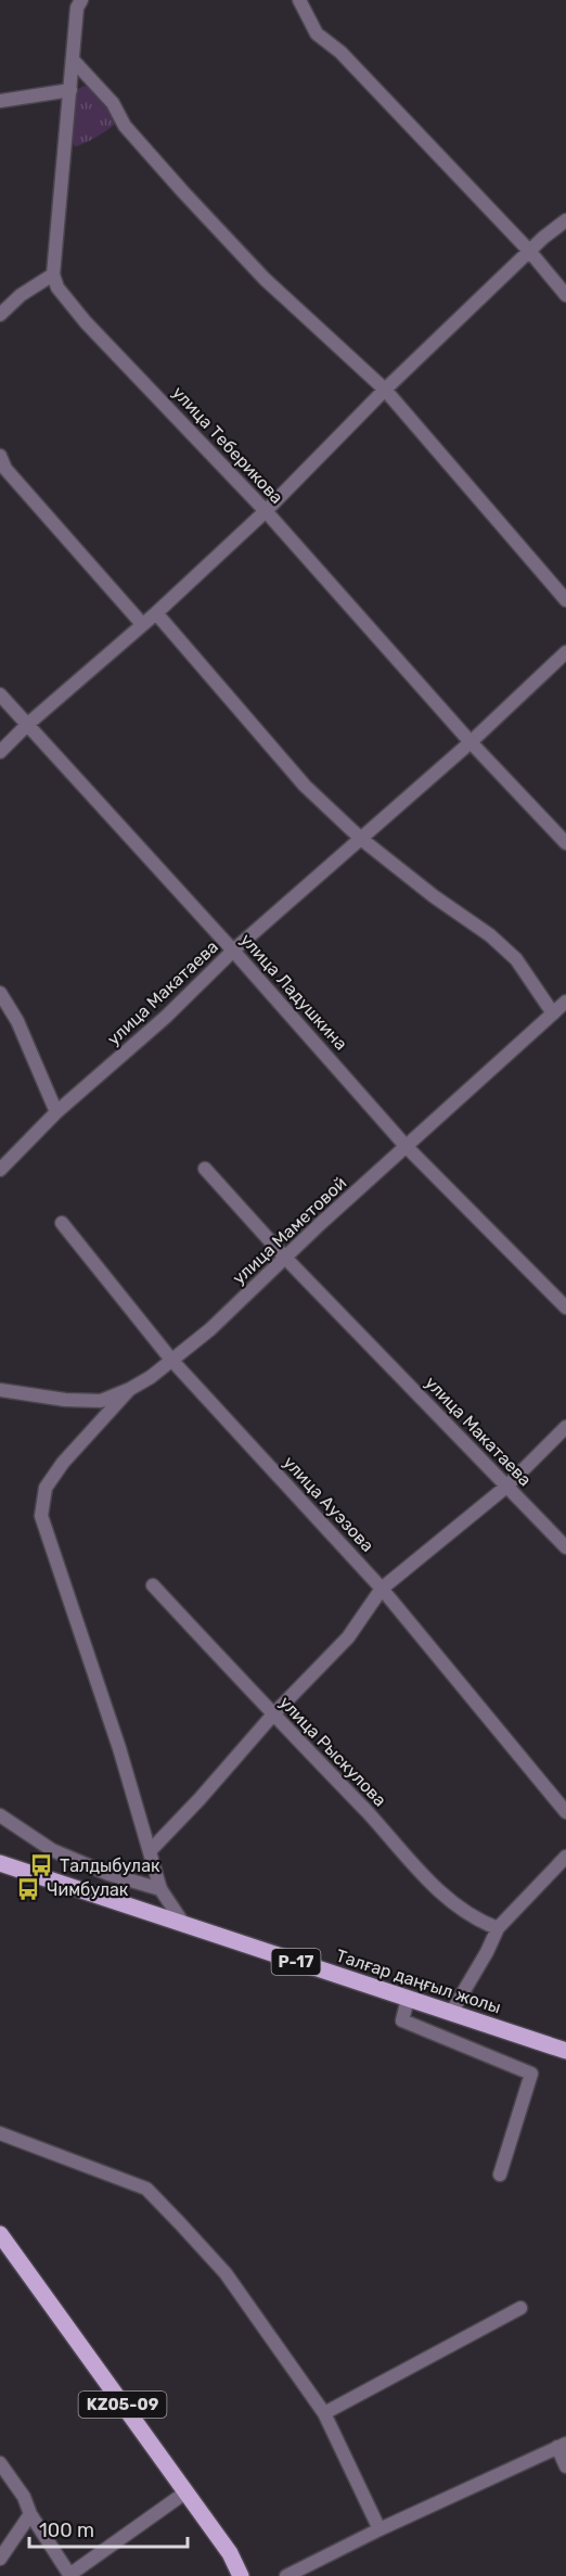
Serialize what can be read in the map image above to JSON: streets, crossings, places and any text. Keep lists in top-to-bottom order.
{
  "streets": {
    "main road": ["P-17", "Талғар даңғыл жолы", "KZ05-09"],
    "street": [
      "улица Теберикова",
      "улица Ладушкина",
      "улица Макатаева",
      "улица Маметовой",
      "улица Ауэзова",
      "улица Рыскулова"
    ]
  },
  "crossings": [
    ["улица Теберикова", "улица Макатаева"],
    ["улица Ладушкина", "улица Макатаева"],
    ["улица Ладушкина", "улица Маметовой"],
    ["улица Макатаева", "улица Маметовой"],
    ["улица Маметовой", "улица Ауэзова"]
  ],
  "places": {
    "bus stop": ["Талдыбулак", "Чимбулак"]
  },
  "scale_bar": "100 m"
}
